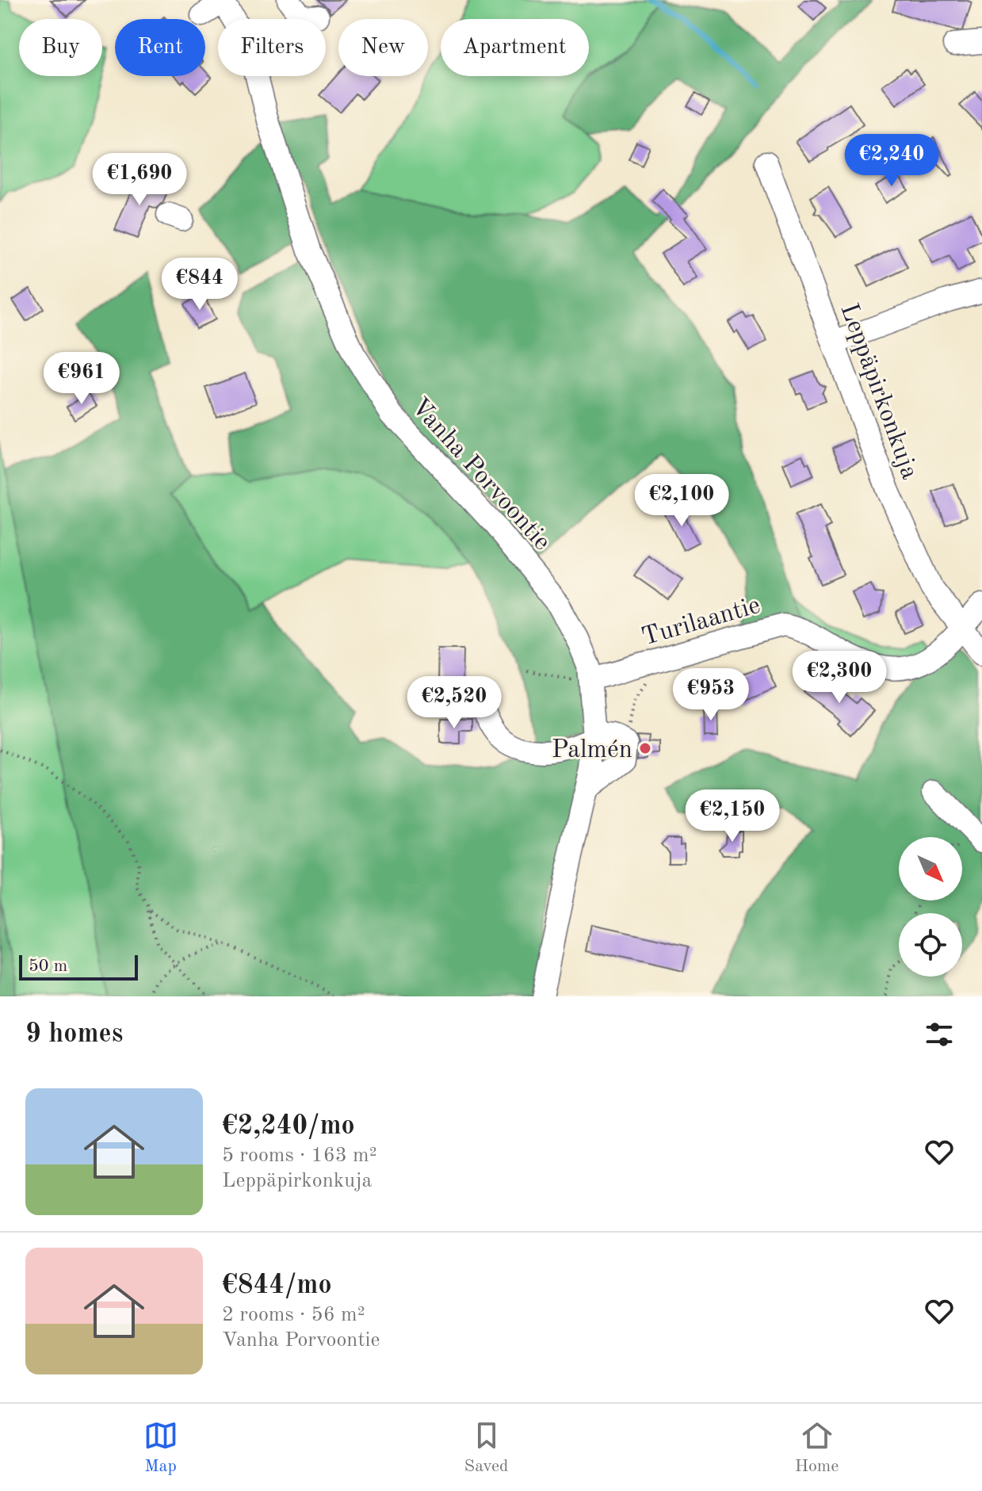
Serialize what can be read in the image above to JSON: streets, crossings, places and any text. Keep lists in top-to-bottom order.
{
  "streets": {
    "street": ["Leppäpirkonkuja", "Vanha Porvoontie", "Turilaantie"]
  },
  "crossings": [
    ["Leppäpirkonkuja", "Turilaantie"],
    ["Vanha Porvoontie", "Turilaantie"]
  ],
  "places": ["Palmén"],
  "scale_bar": "50 m",
  "north": "bottom right",
  "page": {
    "chip": [
      "Buy",
      "Rent",
      "Filters",
      "New",
      "Apartment"
    ],
    "price": [
      "€2,240",
      "€1,690",
      "€844",
      "€961",
      "€2,100",
      "€2,300",
      "€953",
      "€2,520",
      "€2,150"
    ],
    "scale": "50 m",
    "heading": "9 homes",
    "list": [
      {
        "name": "€2,240/mo",
        "note": "5 rooms · 163 m² · Leppäpirkonkuja"
      },
      {
        "name": "€844/mo",
        "note": "2 rooms · 56 m² · Vanha Porvoontie"
      }
    ],
    "tabs": ["Map", "Saved", "Home"]
  }
}
